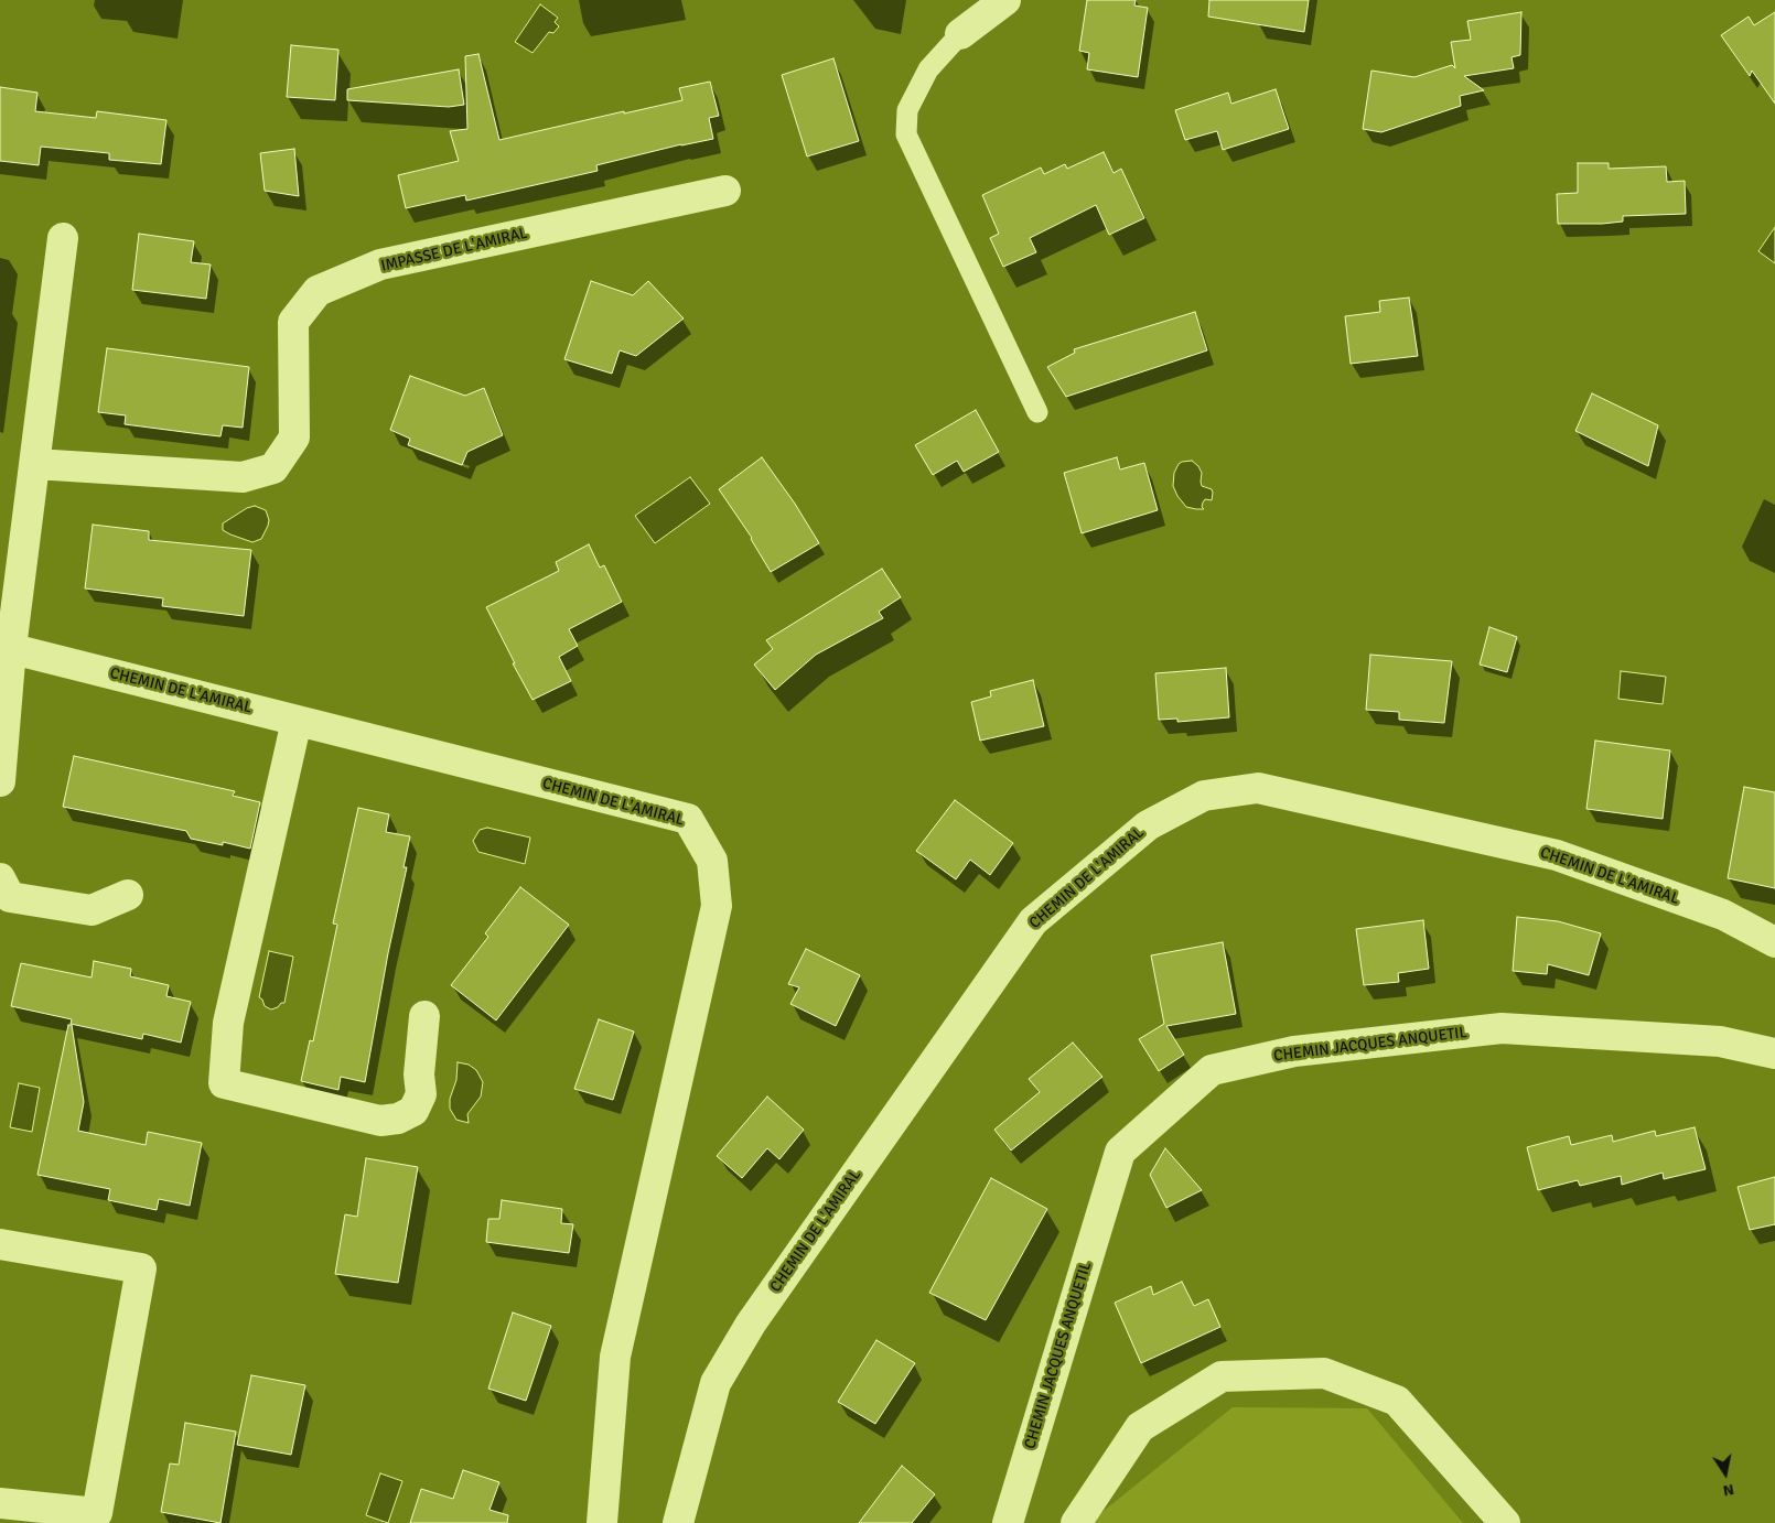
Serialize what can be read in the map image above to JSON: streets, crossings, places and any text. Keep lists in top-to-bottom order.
{
  "streets": {
    "street": ["IMPASSE DE L'AMIRAL", "CHEMIN DE L'AMIRAL", "CHEMIN JACQUES ANQUETIL"]
  },
  "north": "bottom"
}
